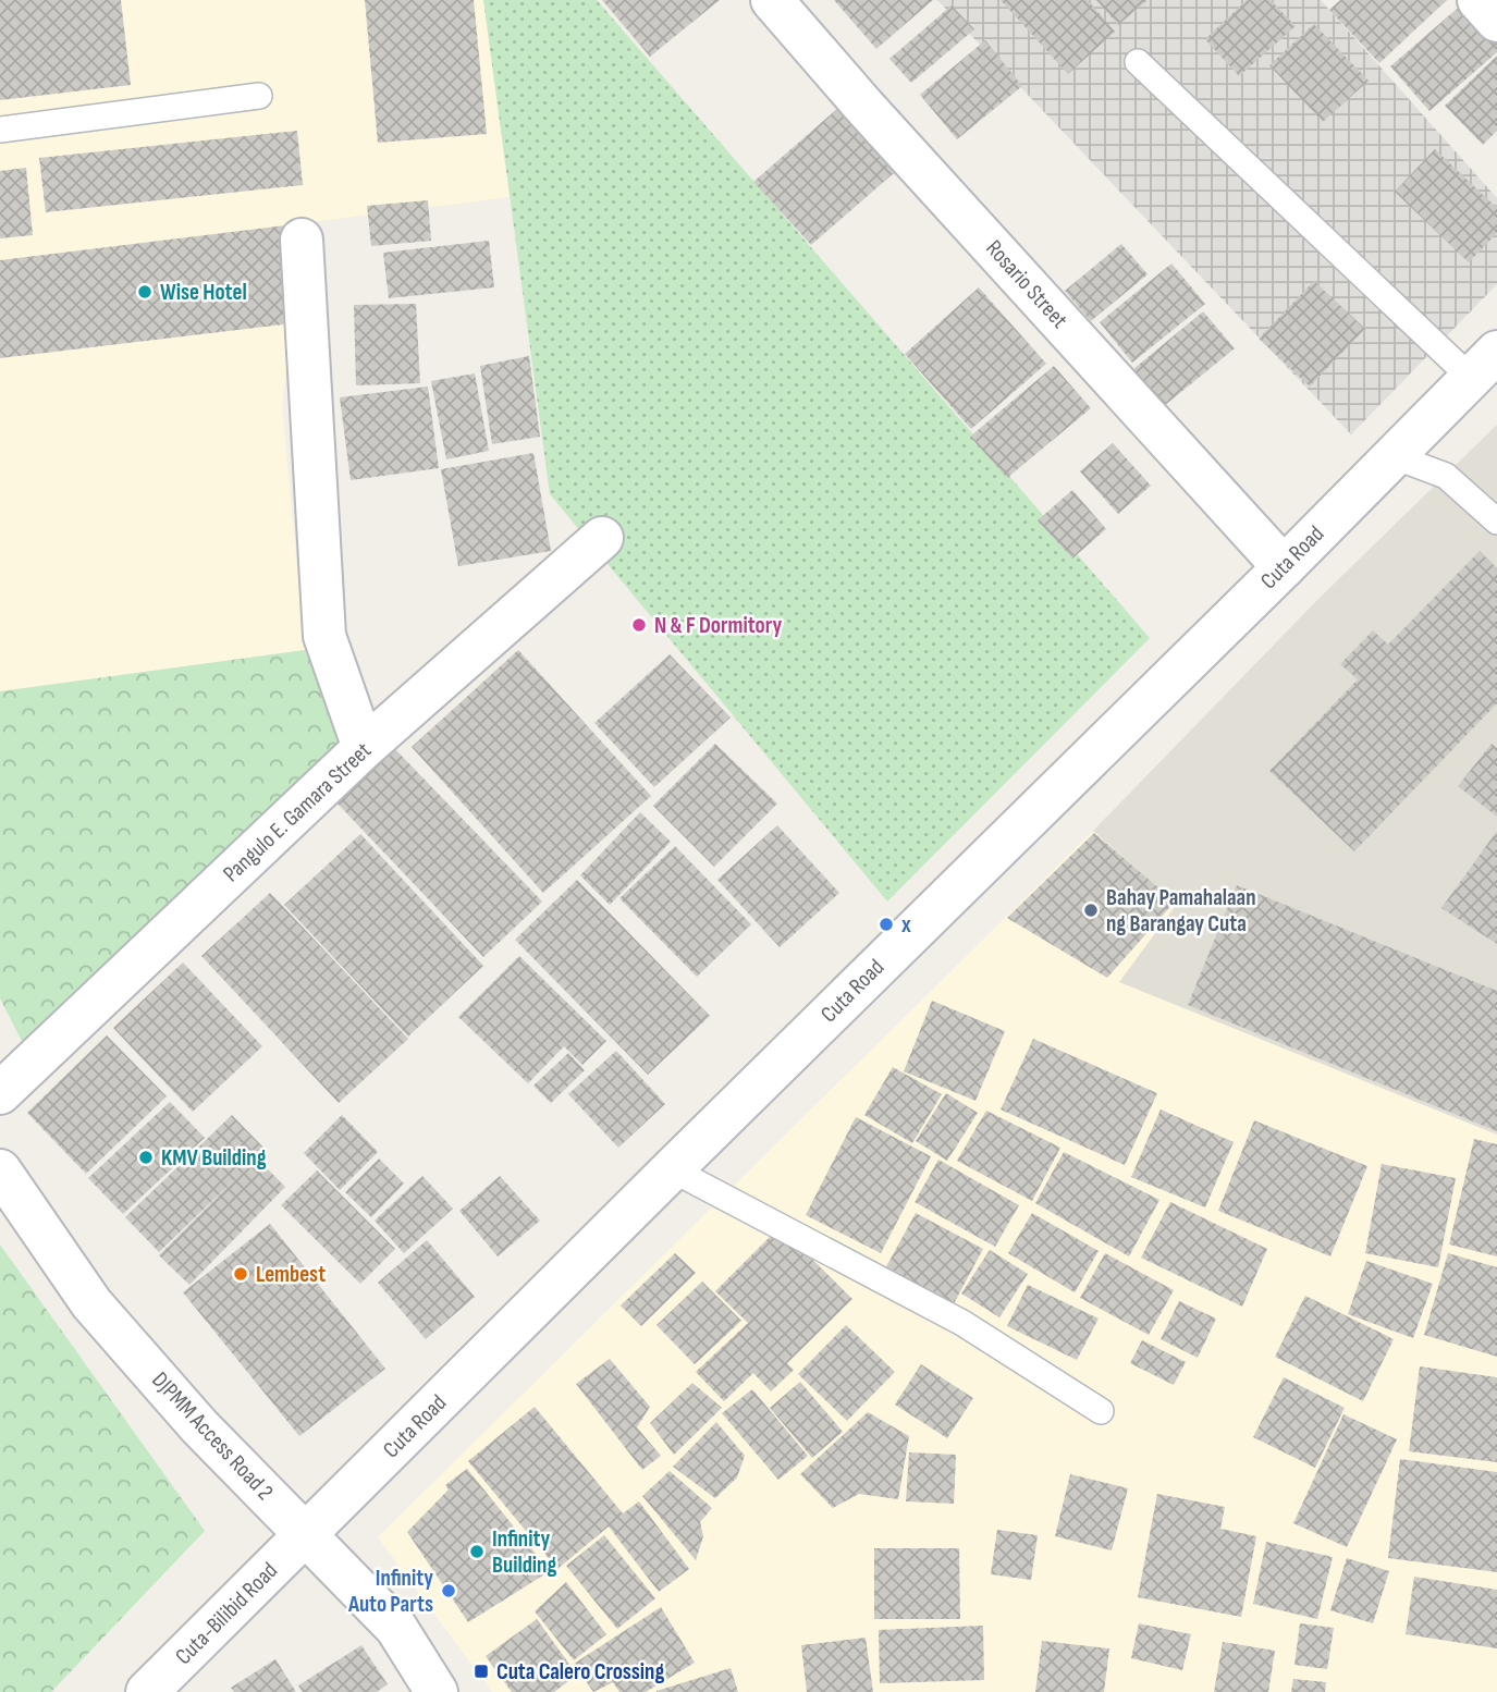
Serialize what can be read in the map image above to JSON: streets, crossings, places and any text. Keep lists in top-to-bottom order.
{
  "streets": {
    "street": [
      "Rosario Street",
      "Cuta Road",
      "Pangulo E. Gamara Street",
      "DJPMM Access Road 2",
      "Cuta-Bilibid Road"
    ]
  },
  "crossings": [
    ["Rosario Street", "Cuta Road"],
    ["Cuta Road", "DJPMM Access Road 2"],
    ["Cuta Road", "Cuta-Bilibid Road"],
    ["DJPMM Access Road 2", "Cuta-Bilibid Road"]
  ],
  "places": {
    "other": [
      "Wise Hotel",
      "N & F Dormitory",
      "Bahay Pamahalaan ng Barangay Cuta",
      "x",
      "KMV Building",
      "Lembest",
      "Infinity Building",
      "Infinity Auto Parts"
    ],
    "transit": ["Cuta Calero Crossing"]
  }
}
